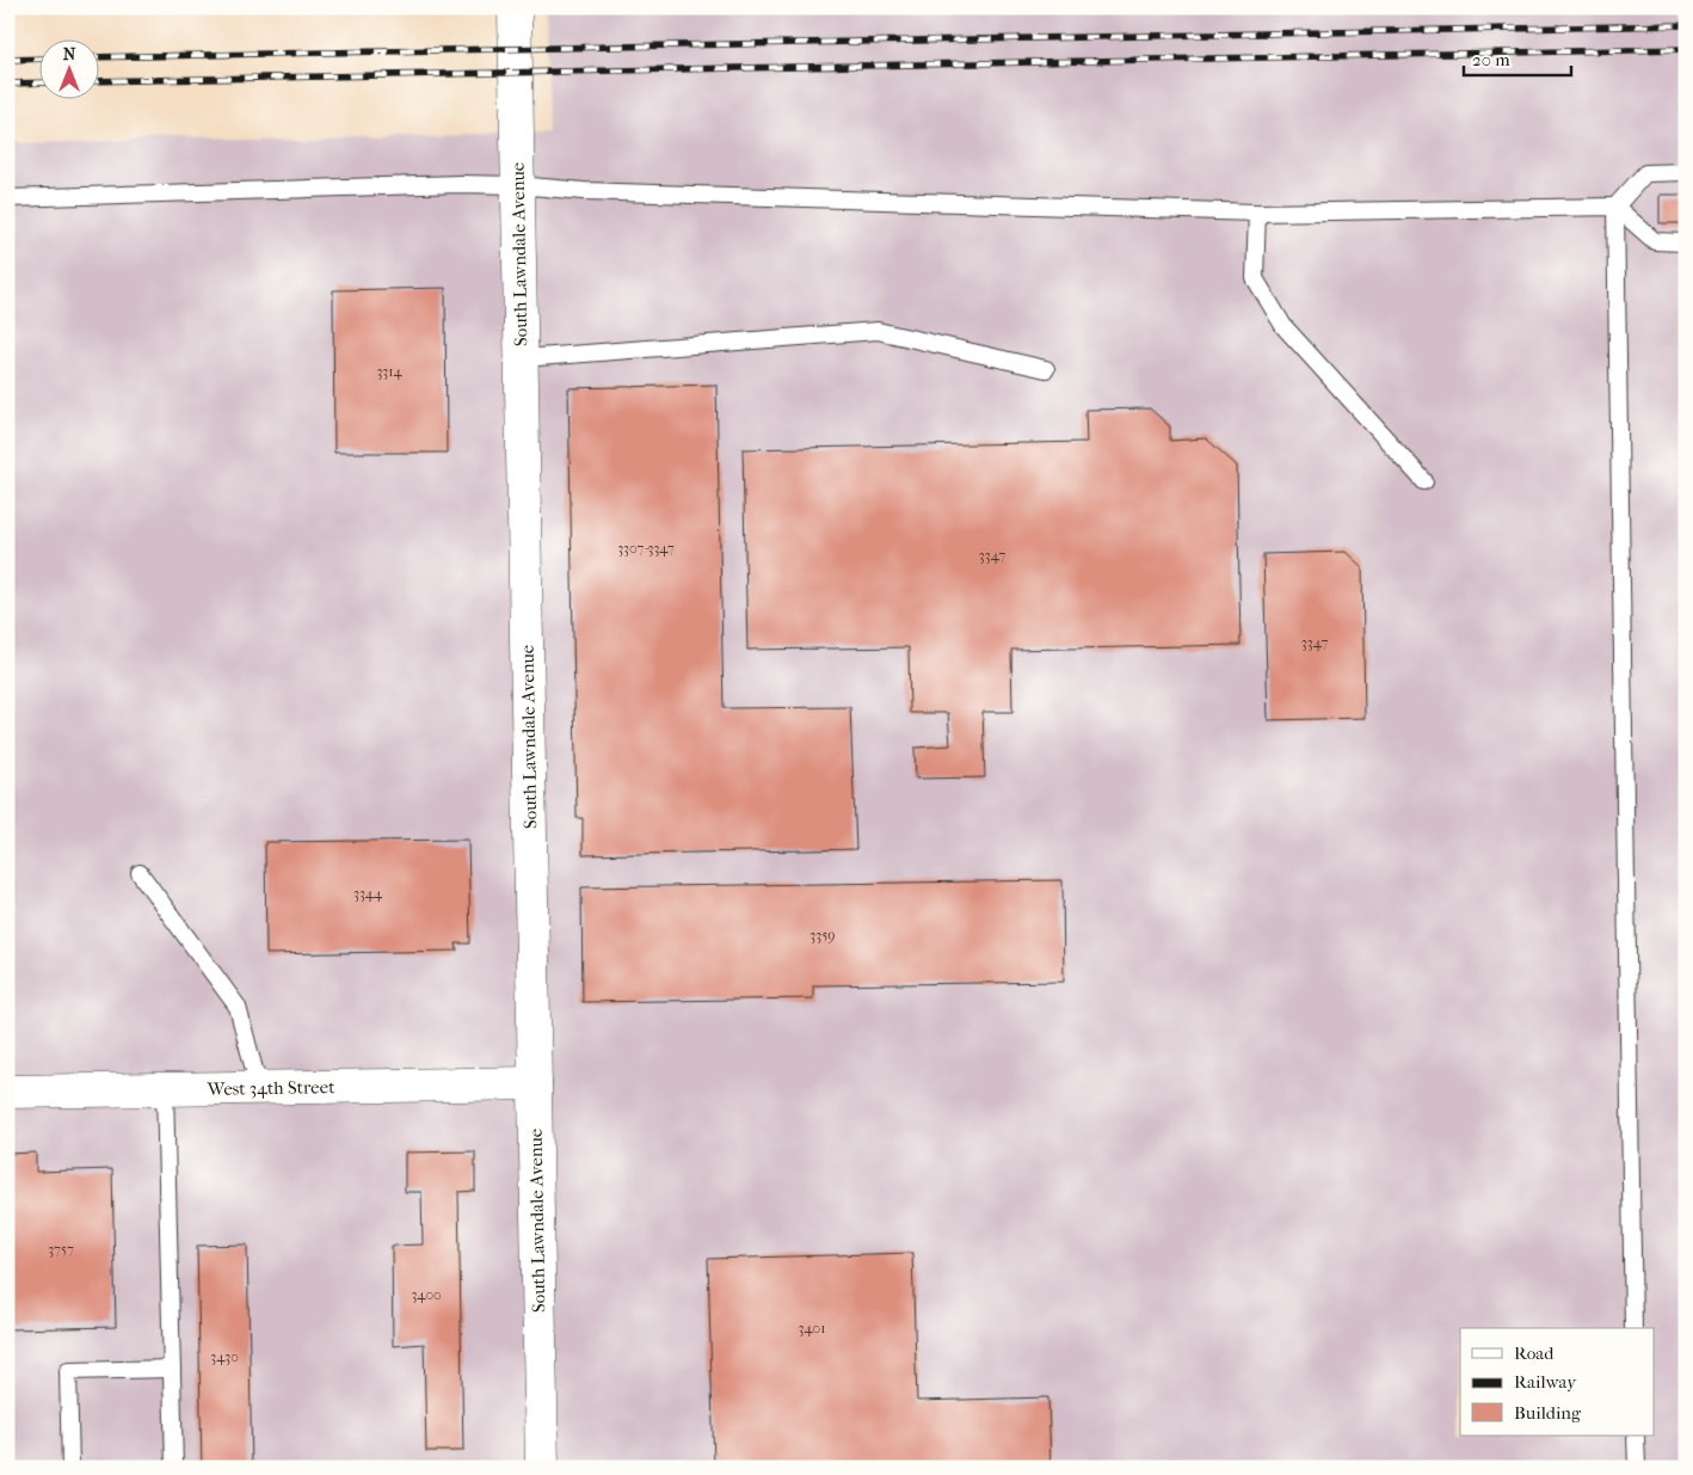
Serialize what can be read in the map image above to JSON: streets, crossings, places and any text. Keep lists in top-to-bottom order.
{
  "streets": {
    "street": ["South Lawndale Avenue", "West 34th Street"]
  },
  "crossings": [
    ["South Lawndale Avenue", "West 34th Street"]
  ],
  "house_numbers": [
    "3314",
    "3307-3347",
    "3347",
    "3347",
    "3344",
    "3359",
    "3757",
    "3400",
    "3401",
    "3430"
  ],
  "legend": ["Road", "Railway", "Building"],
  "scale_bar": "20 m",
  "north": "top"
}
